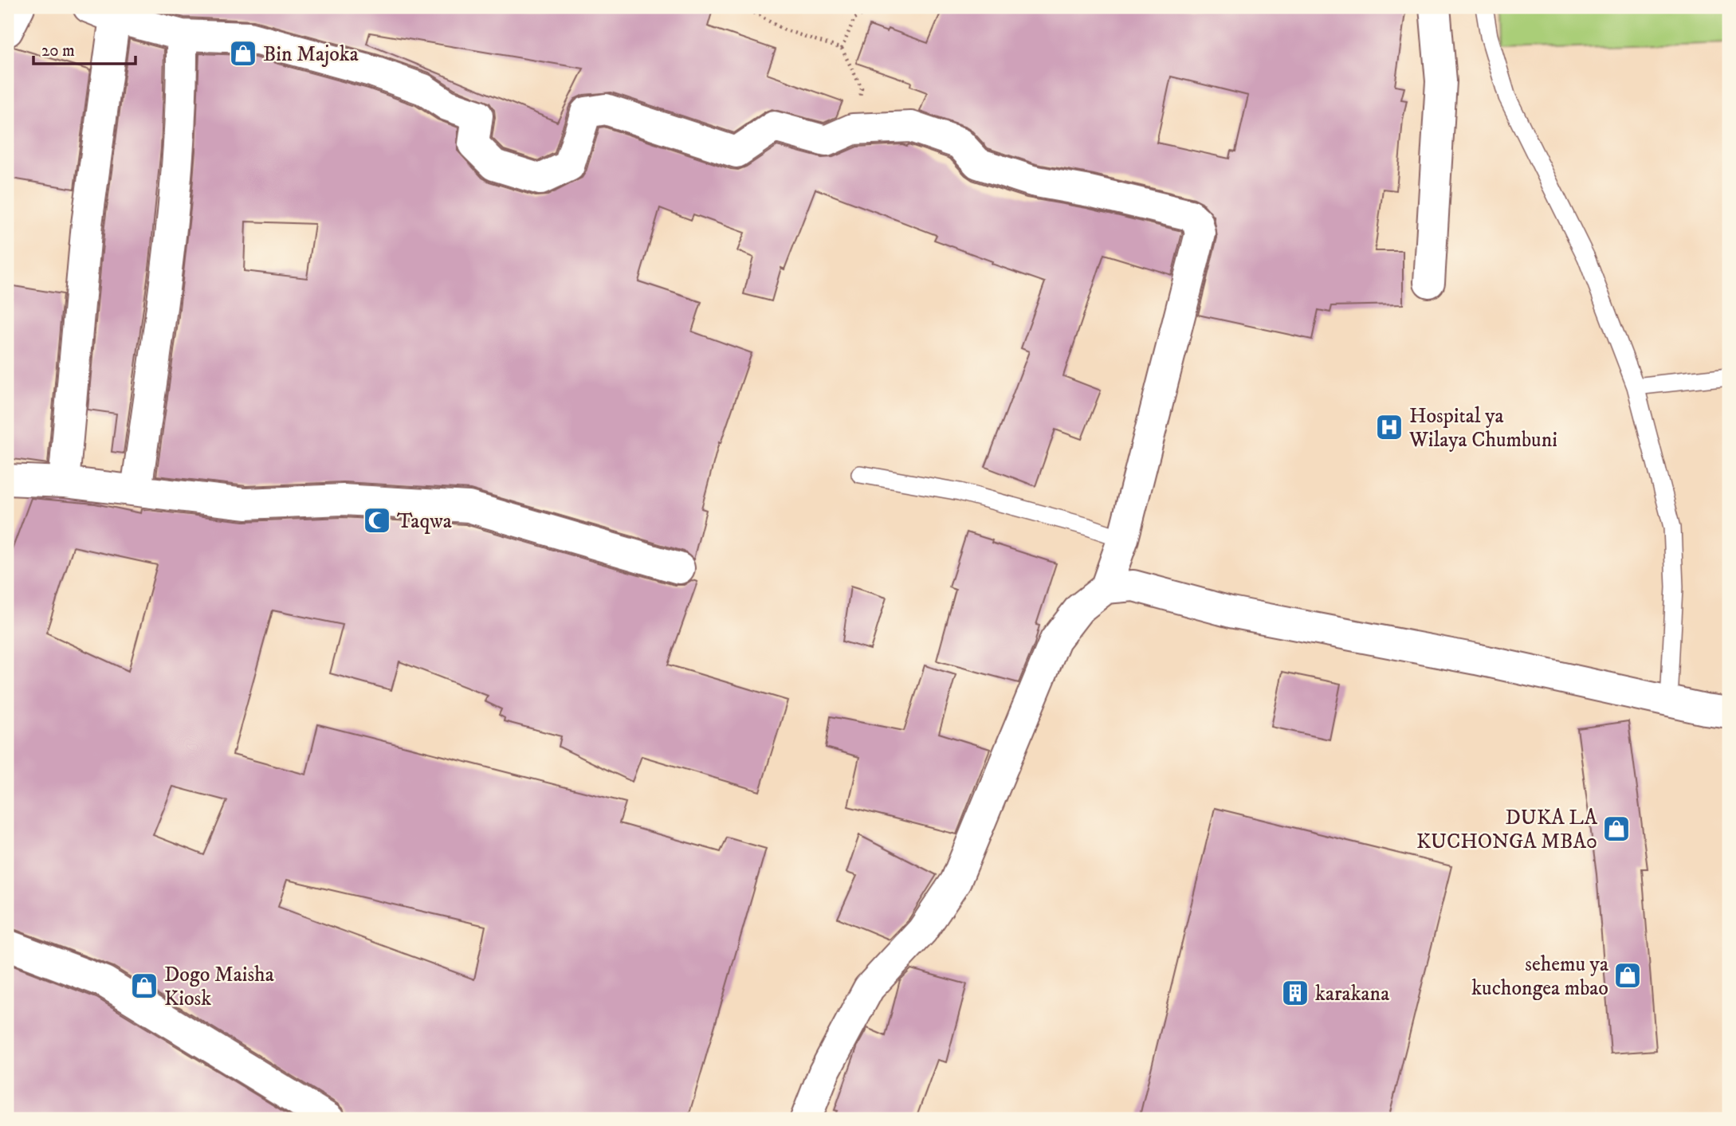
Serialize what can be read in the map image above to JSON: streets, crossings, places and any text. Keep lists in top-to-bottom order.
{
  "places": {
    "shop": [
      "Bin Majoka",
      "DUKA LA KUCHONGA MBA0",
      "sehemu ya kuchongea mbao",
      "Dogo Maisha Kiosk"
    ],
    "hospital": ["Hospital ya Wilaya Chumbuni"],
    "mosque": ["Taqwa"],
    "building": ["karakana"]
  },
  "scale_bar": "20 m"
}
